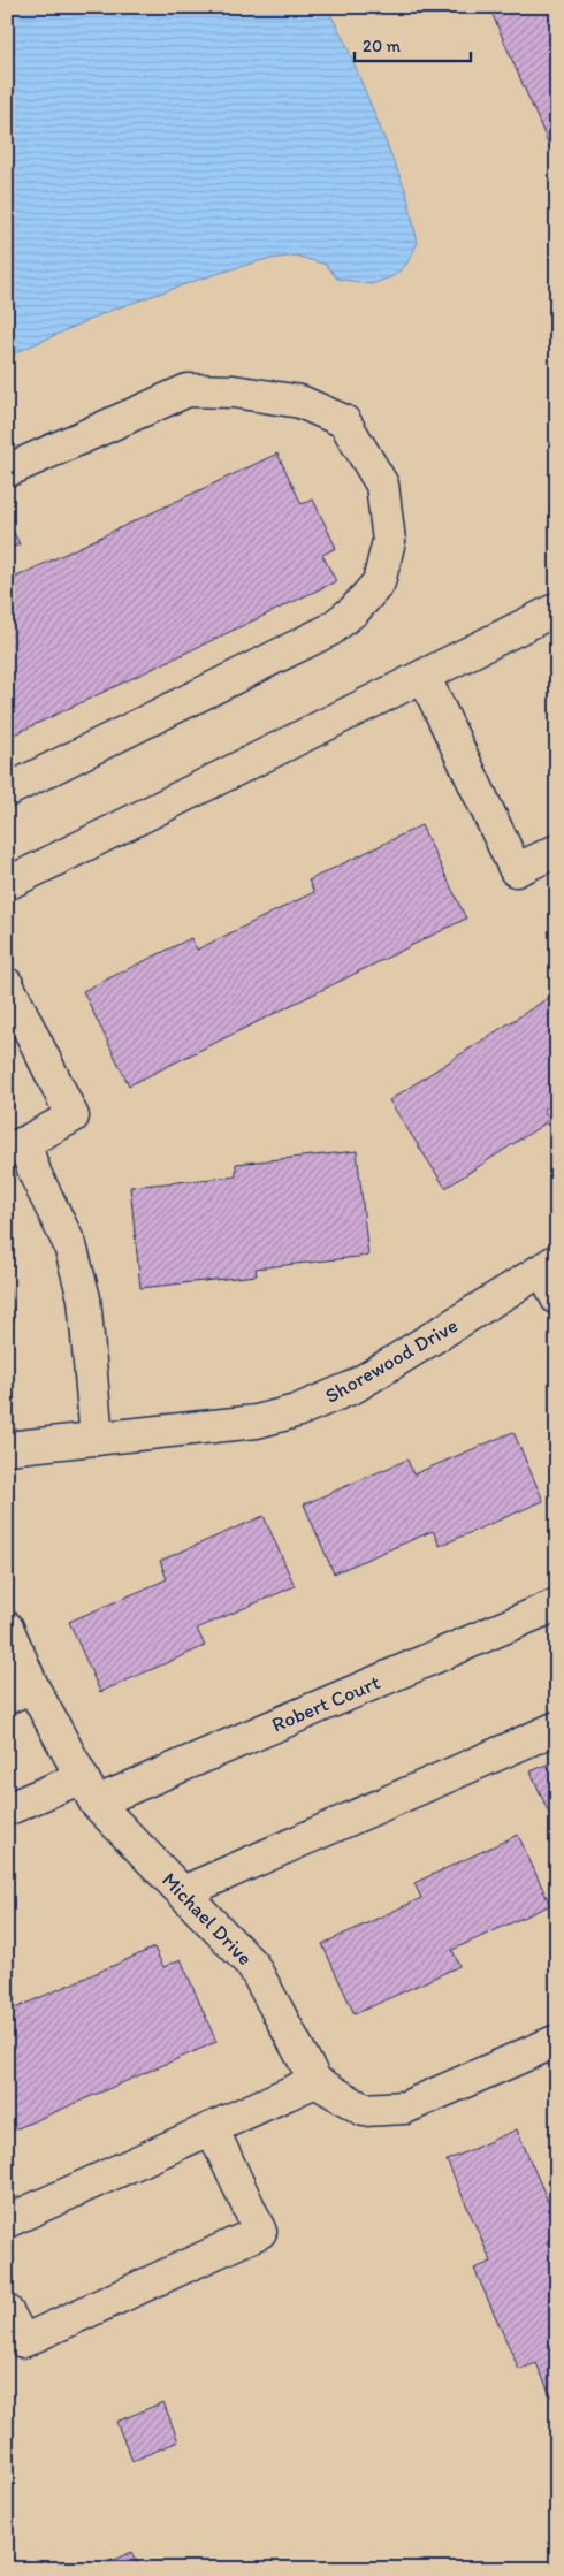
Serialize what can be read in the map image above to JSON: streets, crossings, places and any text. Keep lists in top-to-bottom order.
{
  "streets": {
    "street": ["Shorewood Drive", "Robert Court", "Michael Drive"]
  },
  "crossings": [
    ["Robert Court", "Michael Drive"]
  ],
  "scale_bar": "20 m"
}
